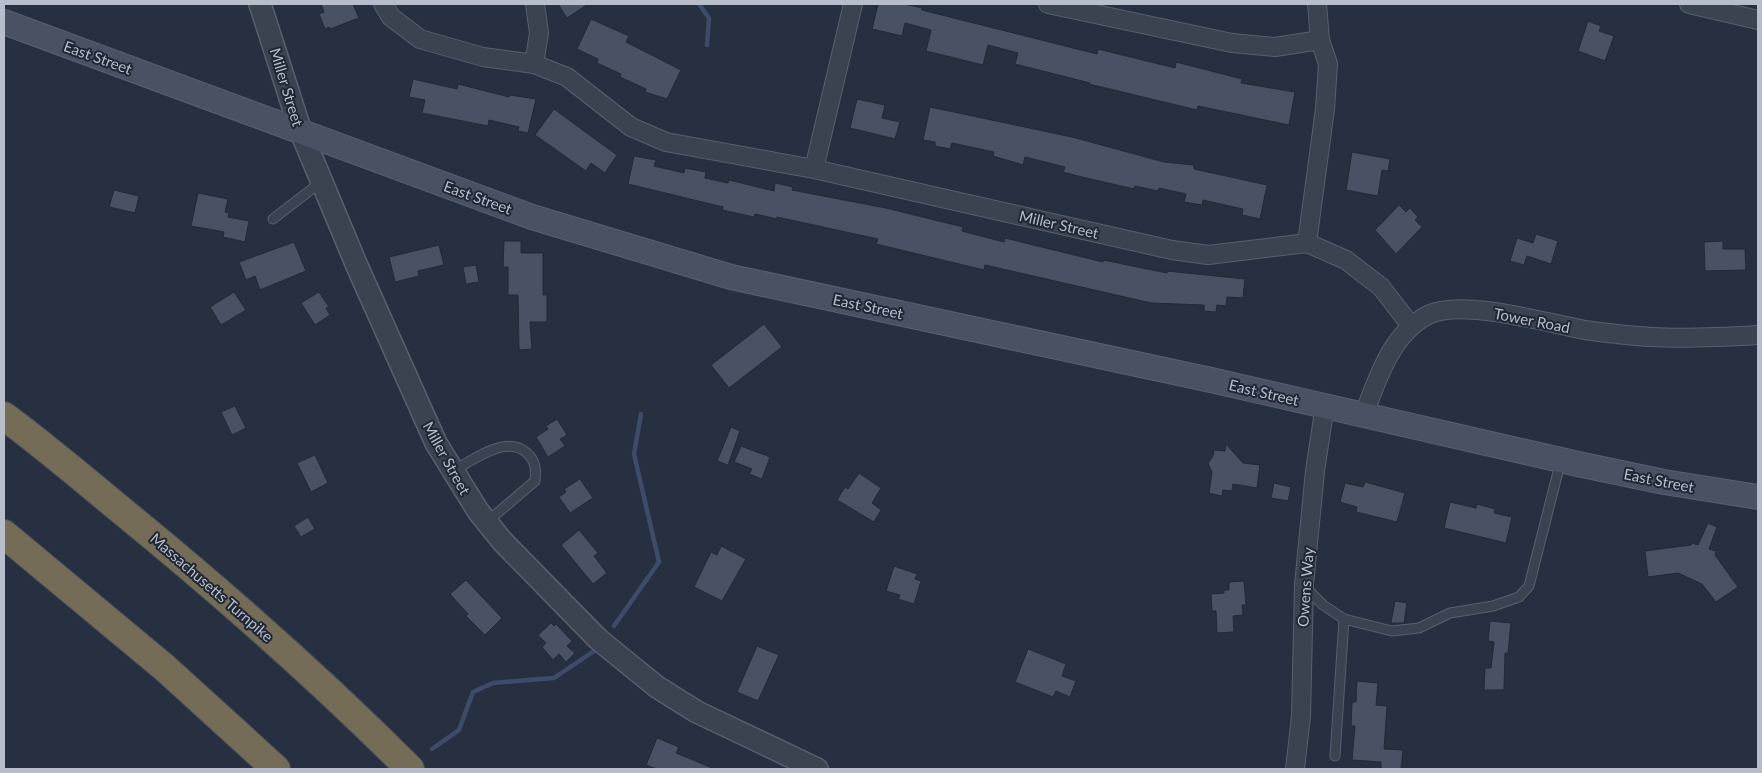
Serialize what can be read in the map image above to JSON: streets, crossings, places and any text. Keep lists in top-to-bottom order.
{
  "streets": {
    "highway": ["Massachusetts Turnpike"],
    "main road": ["East Street"],
    "street": ["Miller Street", "Tower Road", "Owens Way"]
  },
  "crossings": [
    ["East Street", "Miller Street"],
    ["East Street", "Tower Road"],
    ["East Street", "Owens Way"]
  ]
}
